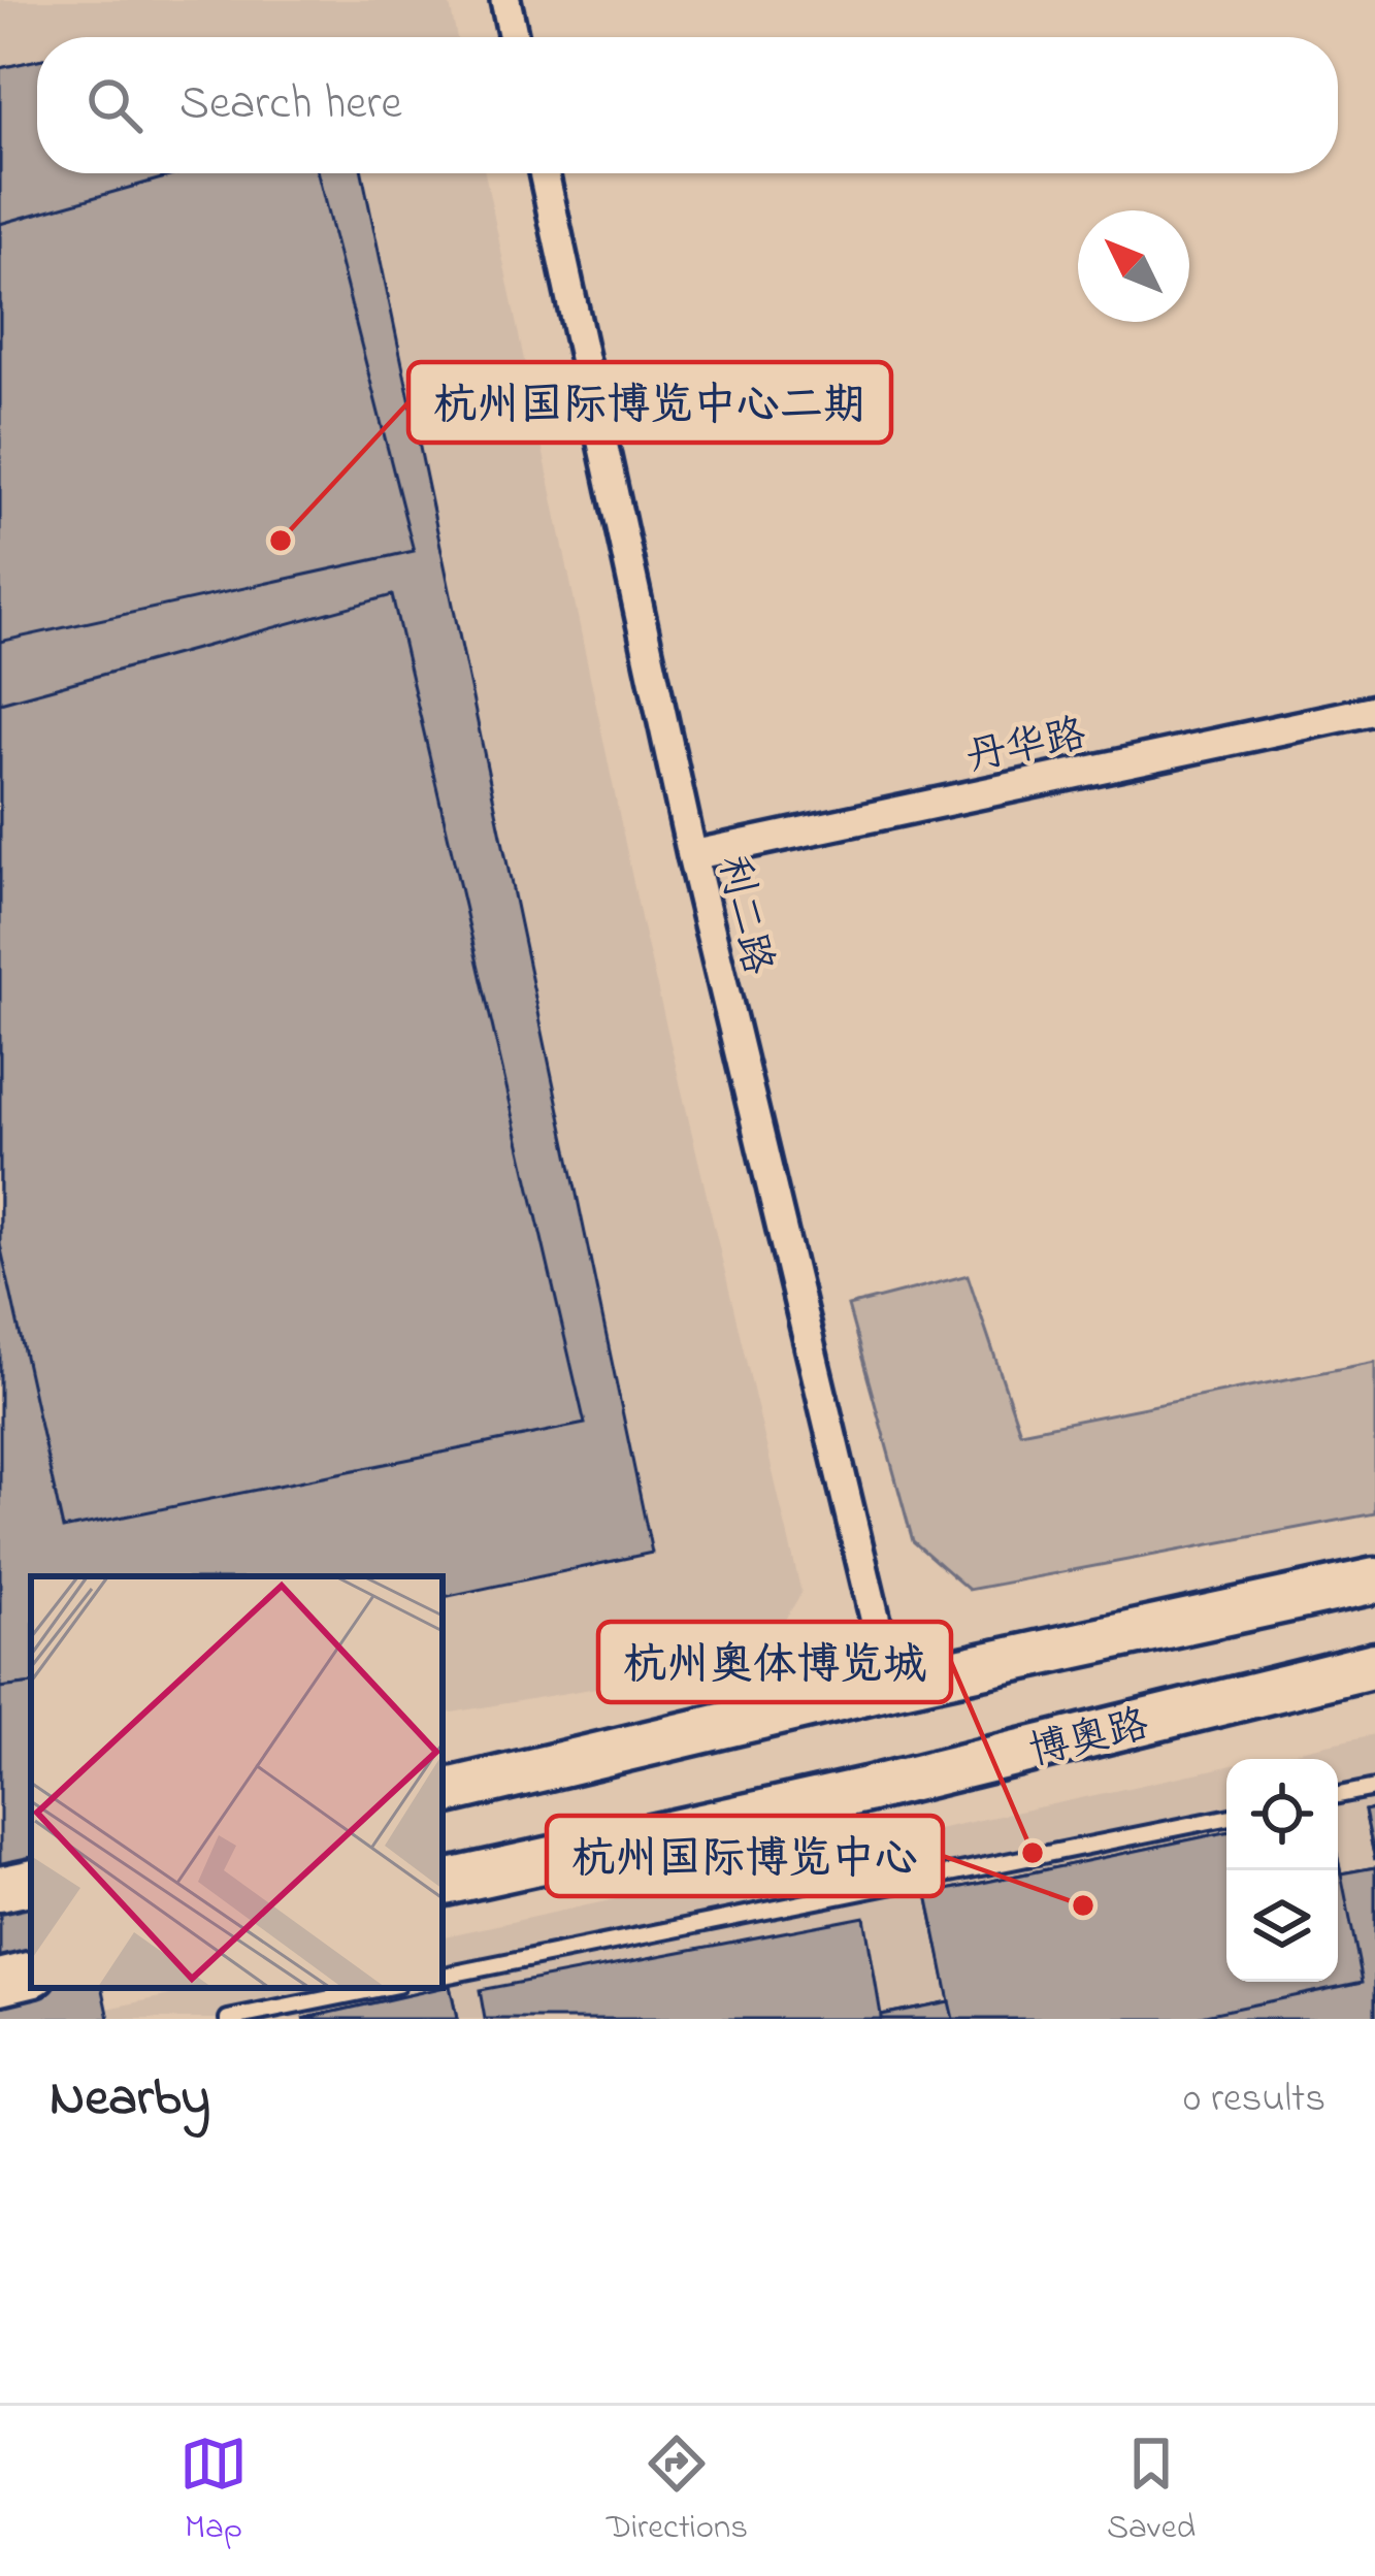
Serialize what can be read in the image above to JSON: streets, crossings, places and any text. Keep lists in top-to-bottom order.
{
  "streets": {
    "main road": ["博奥路"],
    "street": ["丹华路", "利二路"]
  },
  "crossings": [
    ["丹华路", "利二路"]
  ],
  "places": ["杭州国际博览中心二期", "杭州奥体博览城", "杭州国际博览中心"],
  "north": "top left",
  "page": {
    "search": "Search here",
    "heading": ["Nearby", "0 results"],
    "nav": ["Map", "Directions", "Saved"]
  }
}
